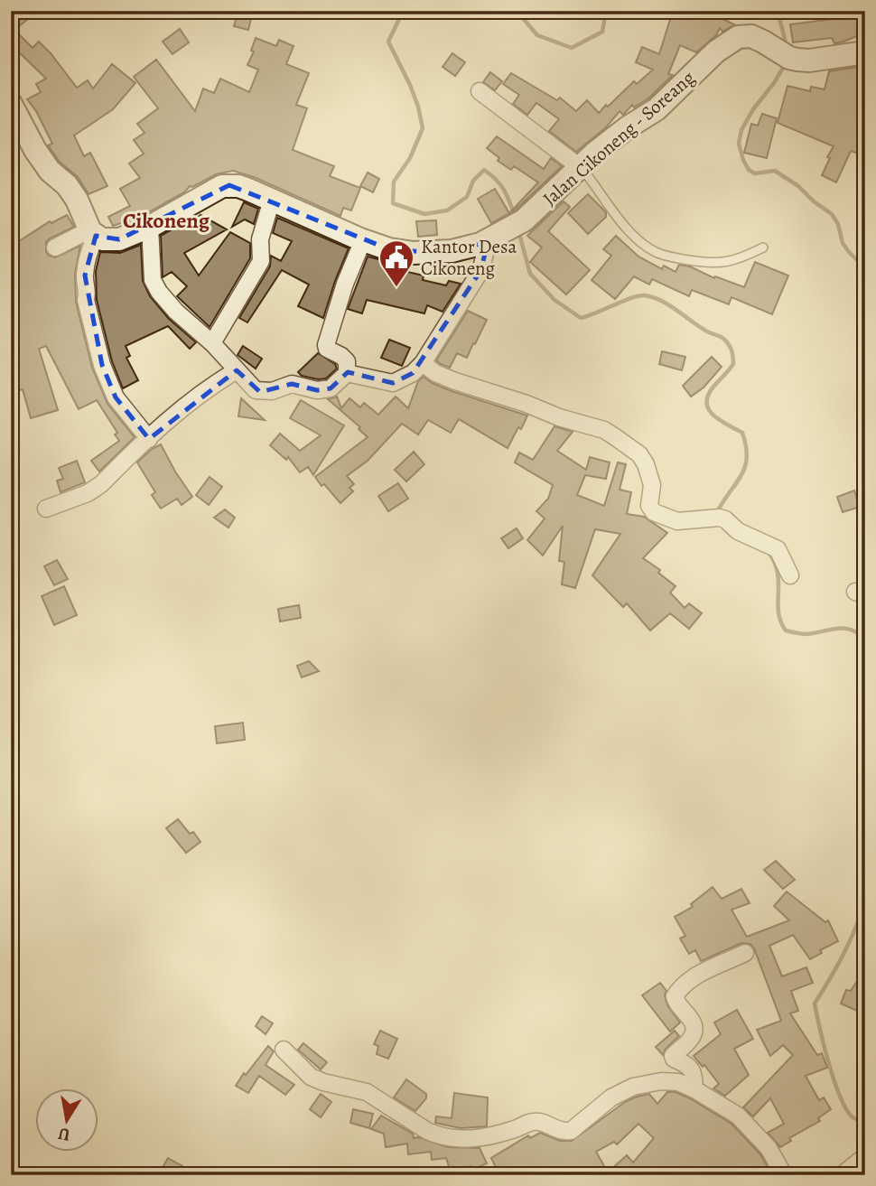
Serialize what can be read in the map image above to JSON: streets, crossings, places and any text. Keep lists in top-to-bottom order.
{
  "streets": {
    "street": ["Jalan Cikoneng - Soreang"]
  },
  "districts": ["Cikoneng"],
  "places": {
    "public building": ["Kantor Desa Cikoneng"]
  },
  "north": "bottom"
}
